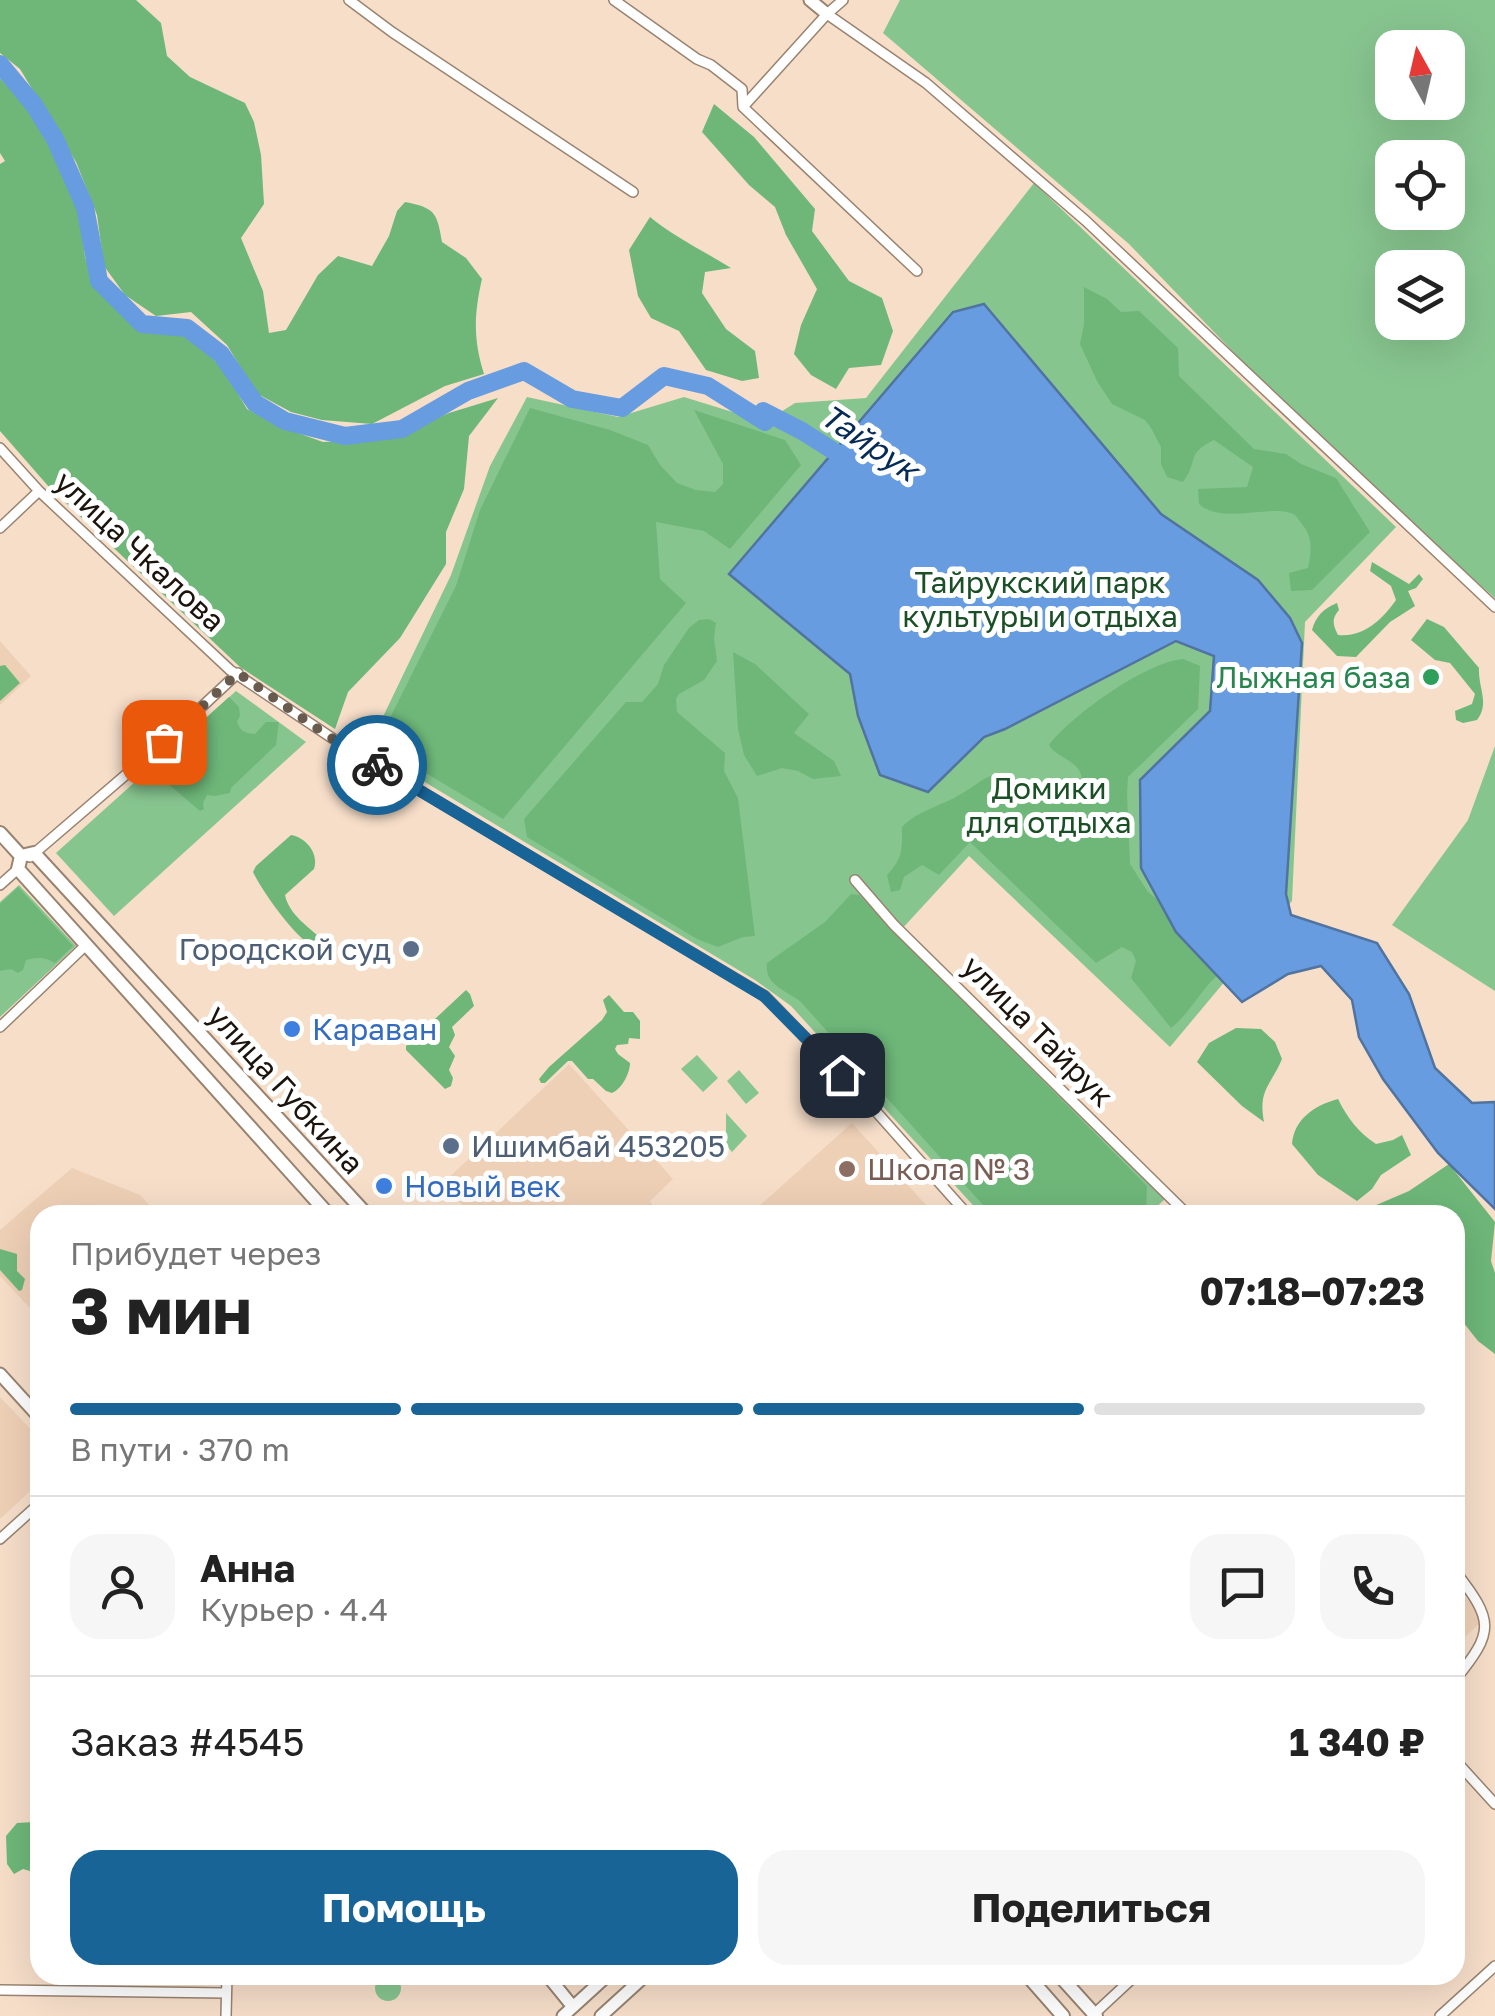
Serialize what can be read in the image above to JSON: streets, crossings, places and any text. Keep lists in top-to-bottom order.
{
  "streets": {
    "main road": ["улица Губкина"],
    "street": ["улица Чкалова", "улица Тайрук"]
  },
  "water": ["Тайрук"],
  "parks": ["Тайрукский парк культуры и отдыха", "Домики для отдыха"],
  "places": [
    "Лыжная база",
    "Городской суд",
    "Караван",
    "Ишимбай 453205",
    "Школа № 3",
    "Новый век"
  ],
  "north": "top",
  "page": {
    "heading": ["3 мин", "Прибудет через", "07:18–07:23"],
    "panel": [
      "Анна",
      "Курьер · 4.4",
      "Заказ #4545",
      "1 340 ₽"
    ],
    "bar": "В пути · 370 m",
    "buttons": ["Помощь", "Поделиться"]
  }
}
